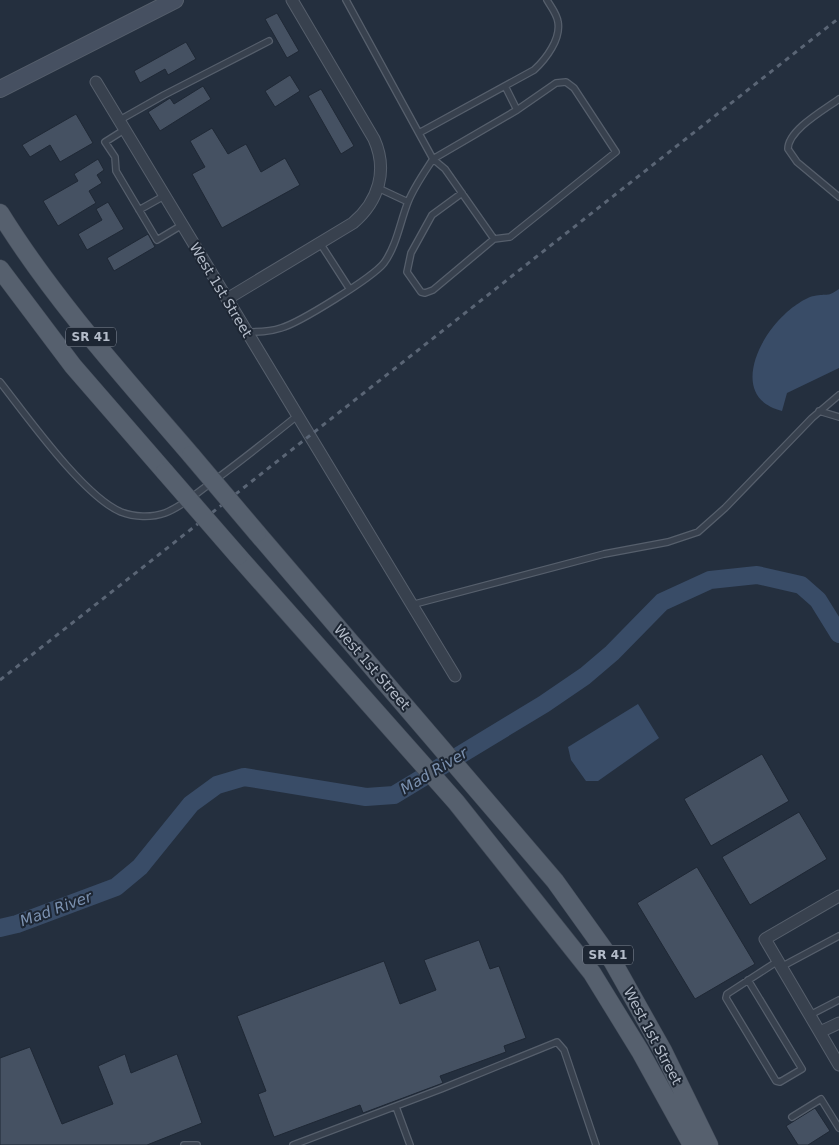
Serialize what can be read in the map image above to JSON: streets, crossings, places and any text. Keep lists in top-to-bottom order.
{
  "streets": {
    "main road": ["West 1st Street", "SR 41"]
  },
  "water": ["Mad River"]
}
